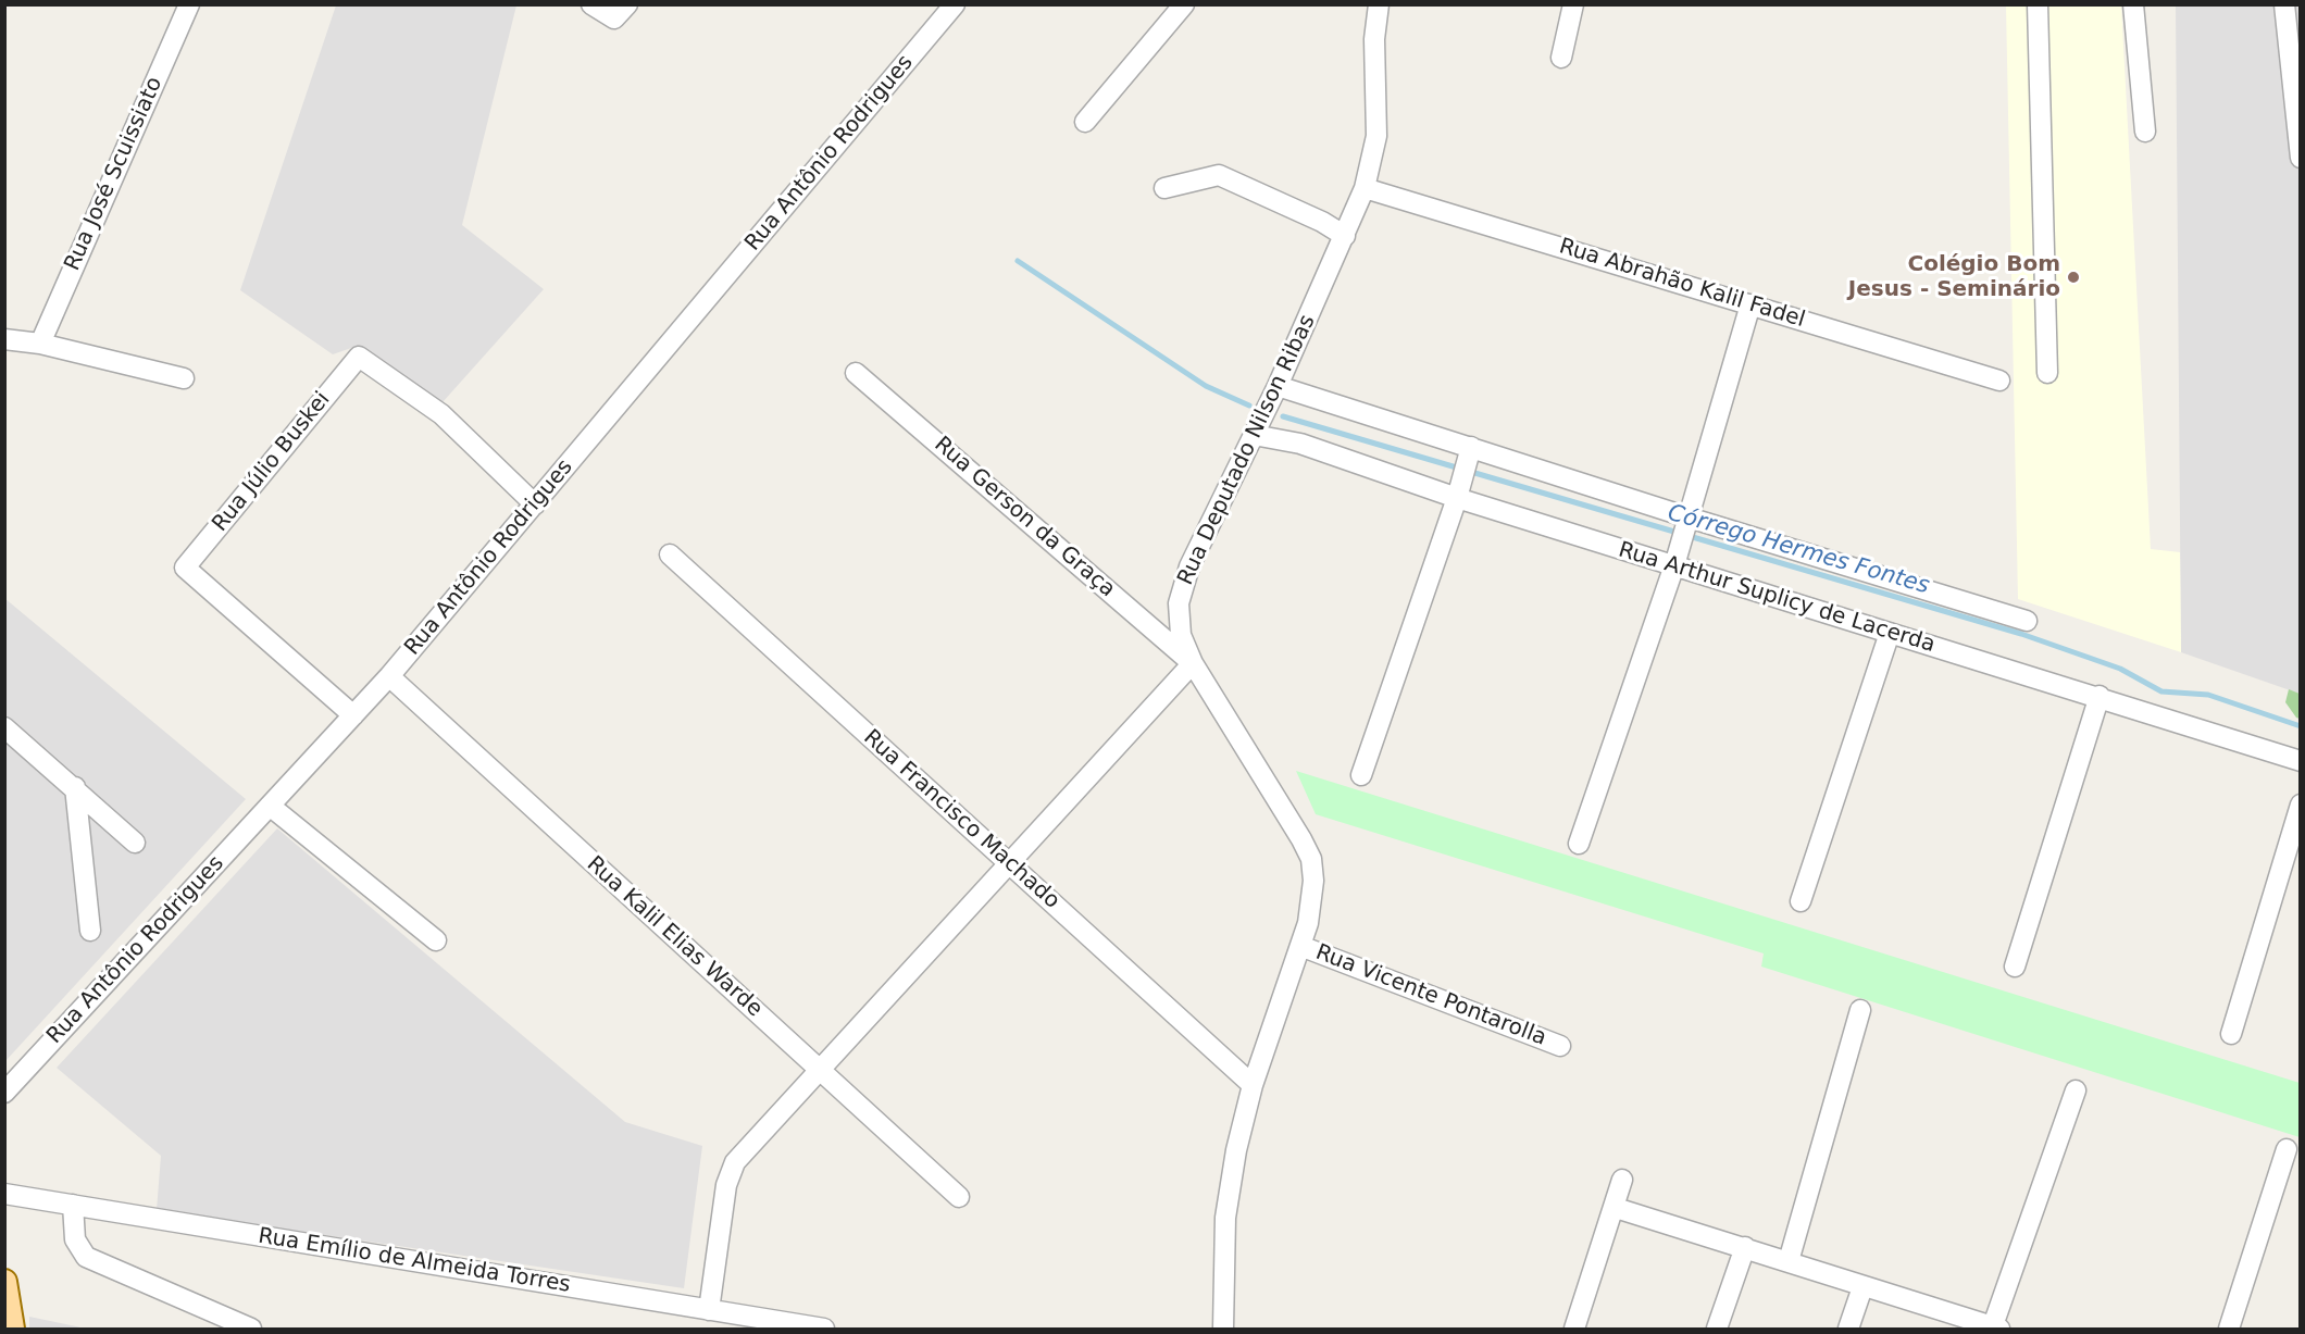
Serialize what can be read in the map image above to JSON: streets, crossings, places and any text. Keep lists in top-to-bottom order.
{
  "streets": {
    "street": [
      "Rua Antônio Rodrigues",
      "Rua José Scuissiato",
      "Rua Abrahão Kalil Fadel",
      "Rua Deputado Nilson Ribas",
      "Rua Júlio Buskei",
      "Rua Gerson da Graça",
      "Rua Arthur Suplicy de Lacerda",
      "Rua Francisco Machado",
      "Rua Kalil Elias Warde",
      "Rua Vicente Pontarolla",
      "Rua Emílio de Almeida Torres"
    ]
  },
  "crossings": [
    ["Rua Antônio Rodrigues", "Rua Júlio Buskei"],
    ["Rua Antônio Rodrigues", "Rua Kalil Elias Warde"],
    ["Rua Abrahão Kalil Fadel", "Rua Deputado Nilson Ribas"],
    ["Rua Deputado Nilson Ribas", "Rua Gerson da Graça"],
    ["Rua Deputado Nilson Ribas", "Rua Arthur Suplicy de Lacerda"],
    ["Rua Deputado Nilson Ribas", "Rua Francisco Machado"],
    ["Rua Deputado Nilson Ribas", "Rua Vicente Pontarolla"]
  ],
  "water": ["Córrego Hermes Fontes"],
  "places": ["Colégio Bom Jesus - Seminário"]
}
